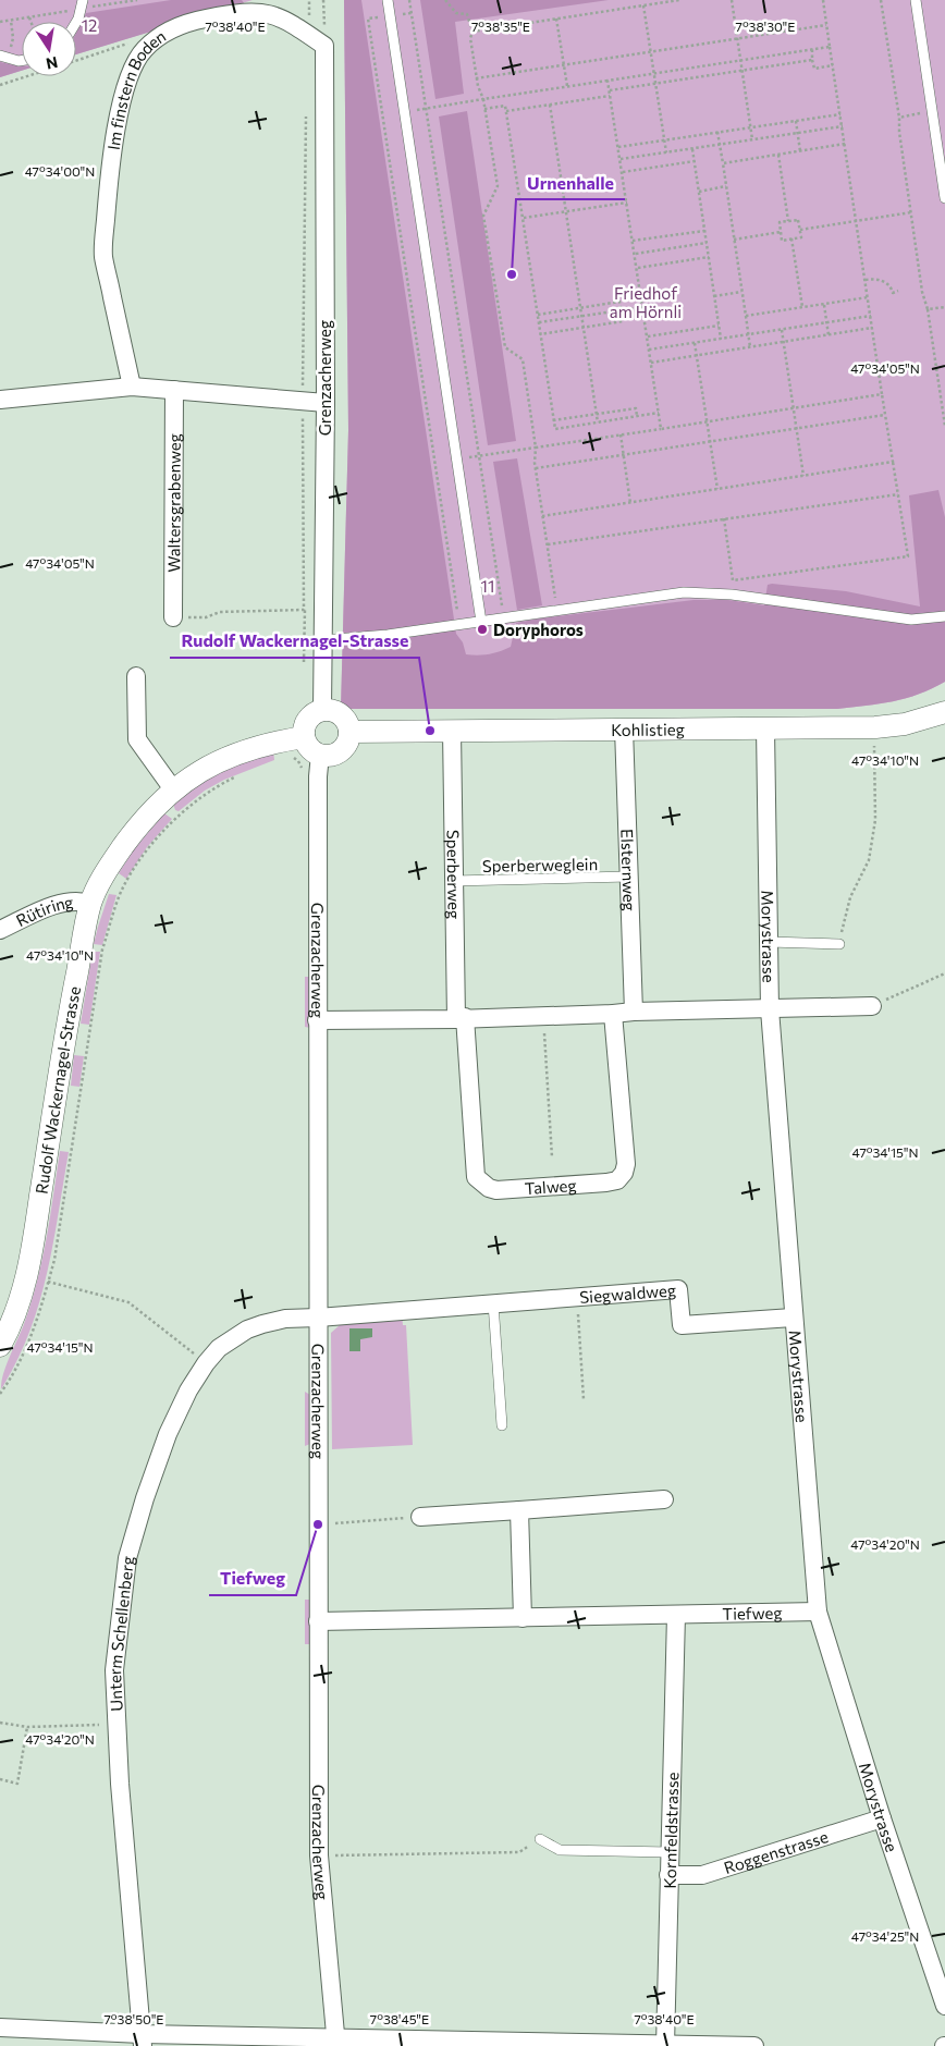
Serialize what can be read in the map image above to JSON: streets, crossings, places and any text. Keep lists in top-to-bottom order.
{
  "streets": {
    "street": [
      "Im finstern Boden",
      "Grenzacherweg",
      "Waltersgrabenweg",
      "Kohlistieg",
      "Elsternweg",
      "Sperberweg",
      "Rütiring",
      "Morystrasse",
      "Rudolf Wackernagel-Strasse",
      "Talweg",
      "Siegwaldweg",
      "Tiefweg",
      "Unterm Schellenberg",
      "Kornfeldstrasse",
      "Roggenstrasse"
    ],
    "lane": ["Sperberweglein"]
  },
  "crossings": [
    ["Im finstern Boden", "Grenzacherweg"],
    ["Grenzacherweg", "Kohlistieg"],
    ["Grenzacherweg", "Rudolf Wackernagel-Strasse"],
    ["Grenzacherweg", "Siegwaldweg"],
    ["Grenzacherweg", "Tiefweg"],
    ["Grenzacherweg", "Unterm Schellenberg"],
    ["Kohlistieg", "Elsternweg"],
    ["Kohlistieg", "Sperberweg"],
    ["Kohlistieg", "Morystrasse"],
    ["Kohlistieg", "Rudolf Wackernagel-Strasse"],
    ["Sperberweglein", "Elsternweg"],
    ["Sperberweglein", "Sperberweg"],
    ["Sperberweg", "Talweg"],
    ["Rütiring", "Rudolf Wackernagel-Strasse"],
    ["Morystrasse", "Siegwaldweg"],
    ["Morystrasse", "Tiefweg"],
    ["Morystrasse", "Roggenstrasse"],
    ["Siegwaldweg", "Unterm Schellenberg"],
    ["Tiefweg", "Kornfeldstrasse"],
    ["Kornfeldstrasse", "Roggenstrasse"]
  ],
  "parks": ["12", "Friedhof am Hörnli", "11"],
  "places": [
    "Urnenhalle",
    "Doryphoros",
    "Rudolf Wackernagel-Strasse",
    "Tiefweg"
  ],
  "north": "bottom",
  "coordinates": [
    "7°38'40\"E",
    "7°38'35\"E",
    "7°38'30\"E",
    "47°34'00\"N",
    "47°34'05\"N",
    "47°34'10\"N",
    "47°34'15\"N",
    "47°34'20\"N",
    "47°34'25\"N",
    "7°38'50\"E",
    "7°38'45\"E"
  ]
}
